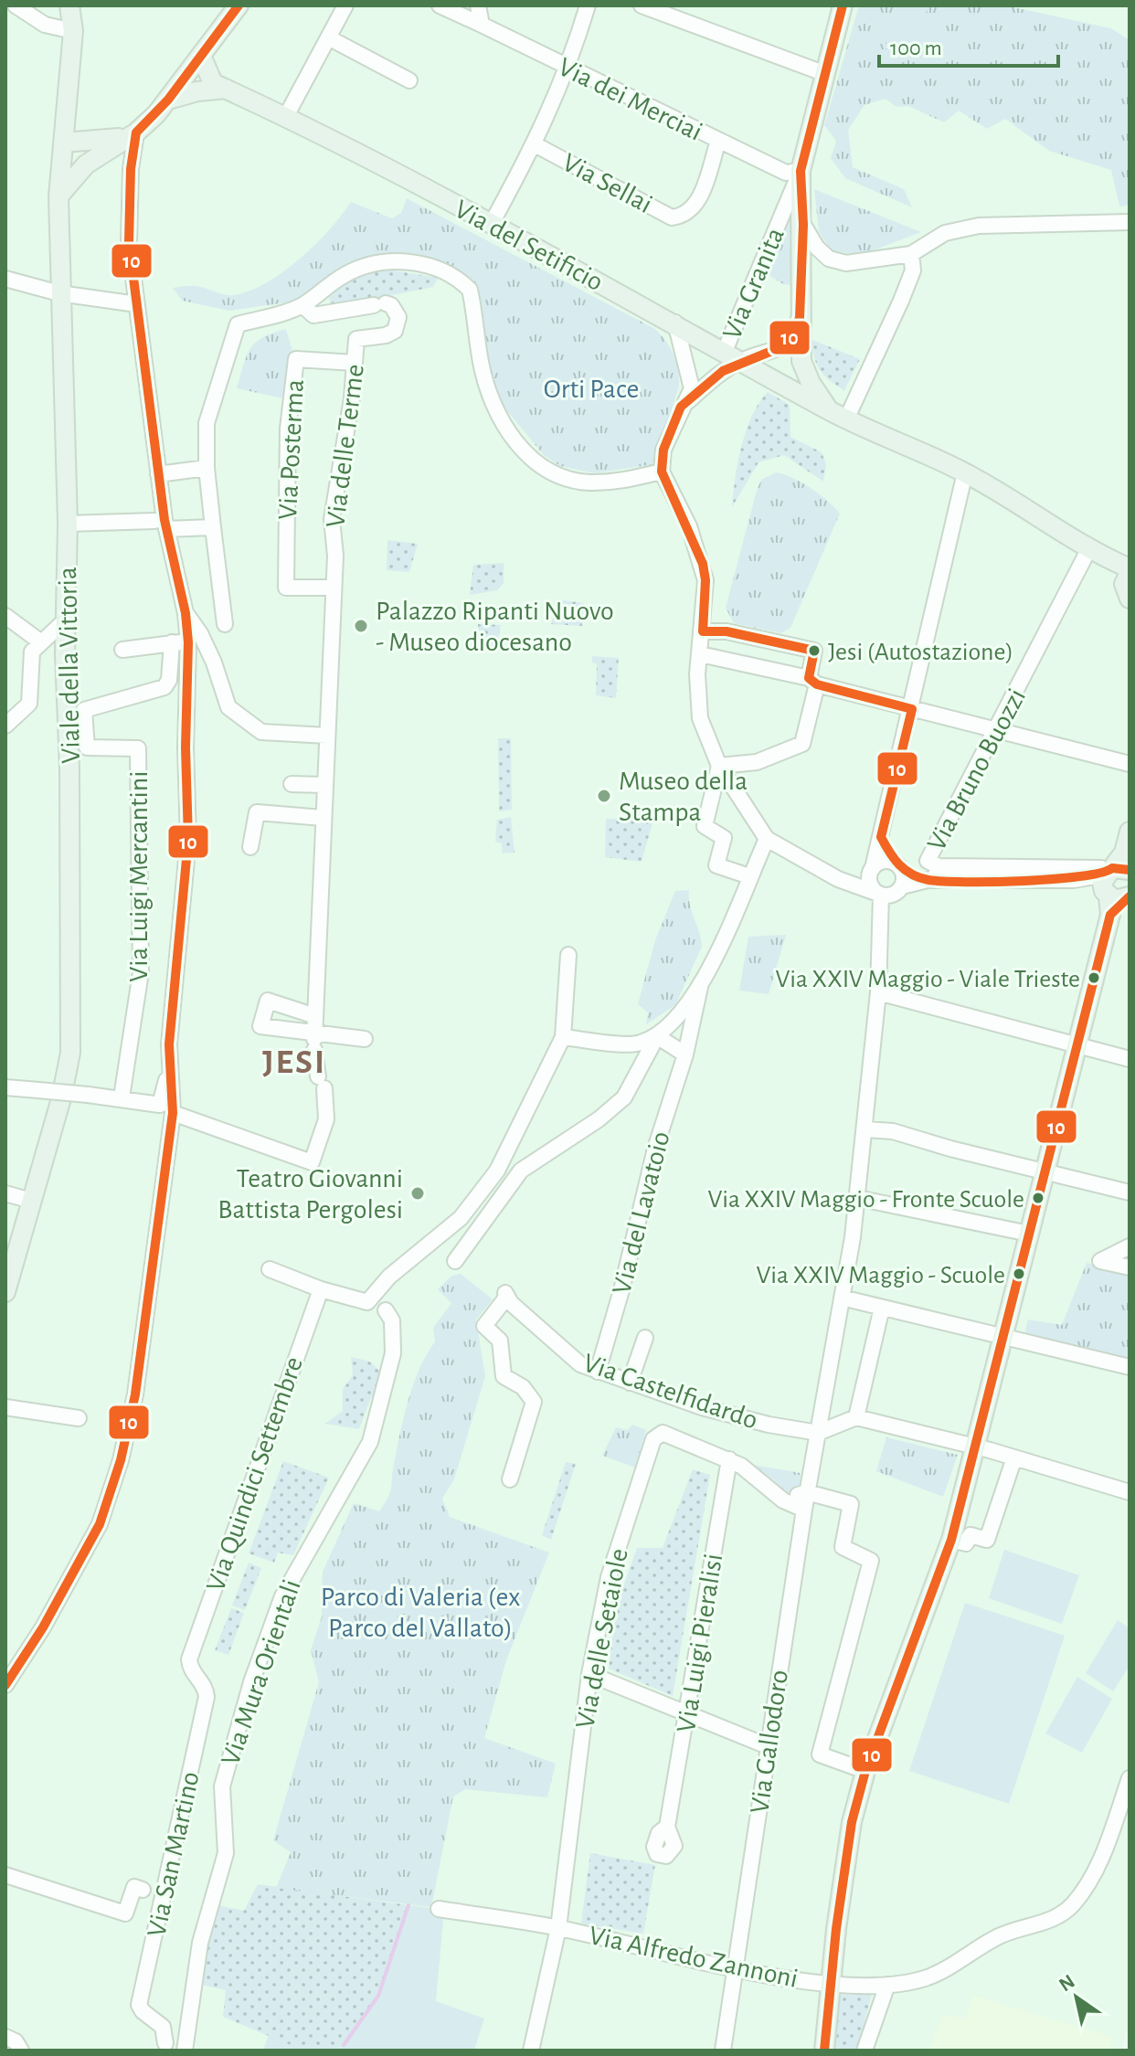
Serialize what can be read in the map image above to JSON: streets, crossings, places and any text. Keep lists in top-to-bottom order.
{
  "streets": {
    "main road": ["Via del Setificio", "Via Granita", "Viale della Vittoria"],
    "street": [
      "Via dei Merciai",
      "Via Sellai",
      "Via delle Terme",
      "Via Posterma",
      "Via Bruno Buozzi",
      "Via Luigi Mercantini",
      "Via del Lavatoio",
      "Via Castelfidardo",
      "Via Quindici Settembre",
      "Via delle Setaiole",
      "Via Luigi Pieralisi",
      "Via Mura Orientali",
      "Via Gallodoro",
      "Via San Martino",
      "Via Alfredo Zannoni"
    ]
  },
  "crossings": [
    ["Via dei Merciai", "Via Sellai"],
    ["Via dei Merciai", "Via Granita"],
    ["Via del Setificio", "Via Granita"],
    ["Via del Setificio", "Via Bruno Buozzi"],
    ["Via delle Terme", "Via Posterma"],
    ["Via del Lavatoio", "Via Castelfidardo"],
    ["Via Castelfidardo", "Via Gallodoro"],
    ["Via Quindici Settembre", "Via San Martino"],
    ["Via delle Setaiole", "Via Luigi Pieralisi"],
    ["Via delle Setaiole", "Via Gallodoro"],
    ["Via delle Setaiole", "Via Alfredo Zannoni"],
    ["Via Gallodoro", "Via Alfredo Zannoni"]
  ],
  "districts": ["JESI"],
  "parks": ["Orti Pace", "Parco di Valeria (ex Parco del Vallato)"],
  "places": [
    "Palazzo Ripanti Nuovo - Museo diocesano",
    "Jesi (Autostazione)",
    "Museo della Stampa",
    "Via XXIV Maggio - Viale Trieste",
    "Teatro Giovanni Battista Pergolesi",
    "Via XXIV Maggio - Fronte Scuole",
    "Via XXIV Maggio - Scuole"
  ],
  "lines": ["transit line 10"],
  "scale_bar": "100 m",
  "north": "top left"
}
